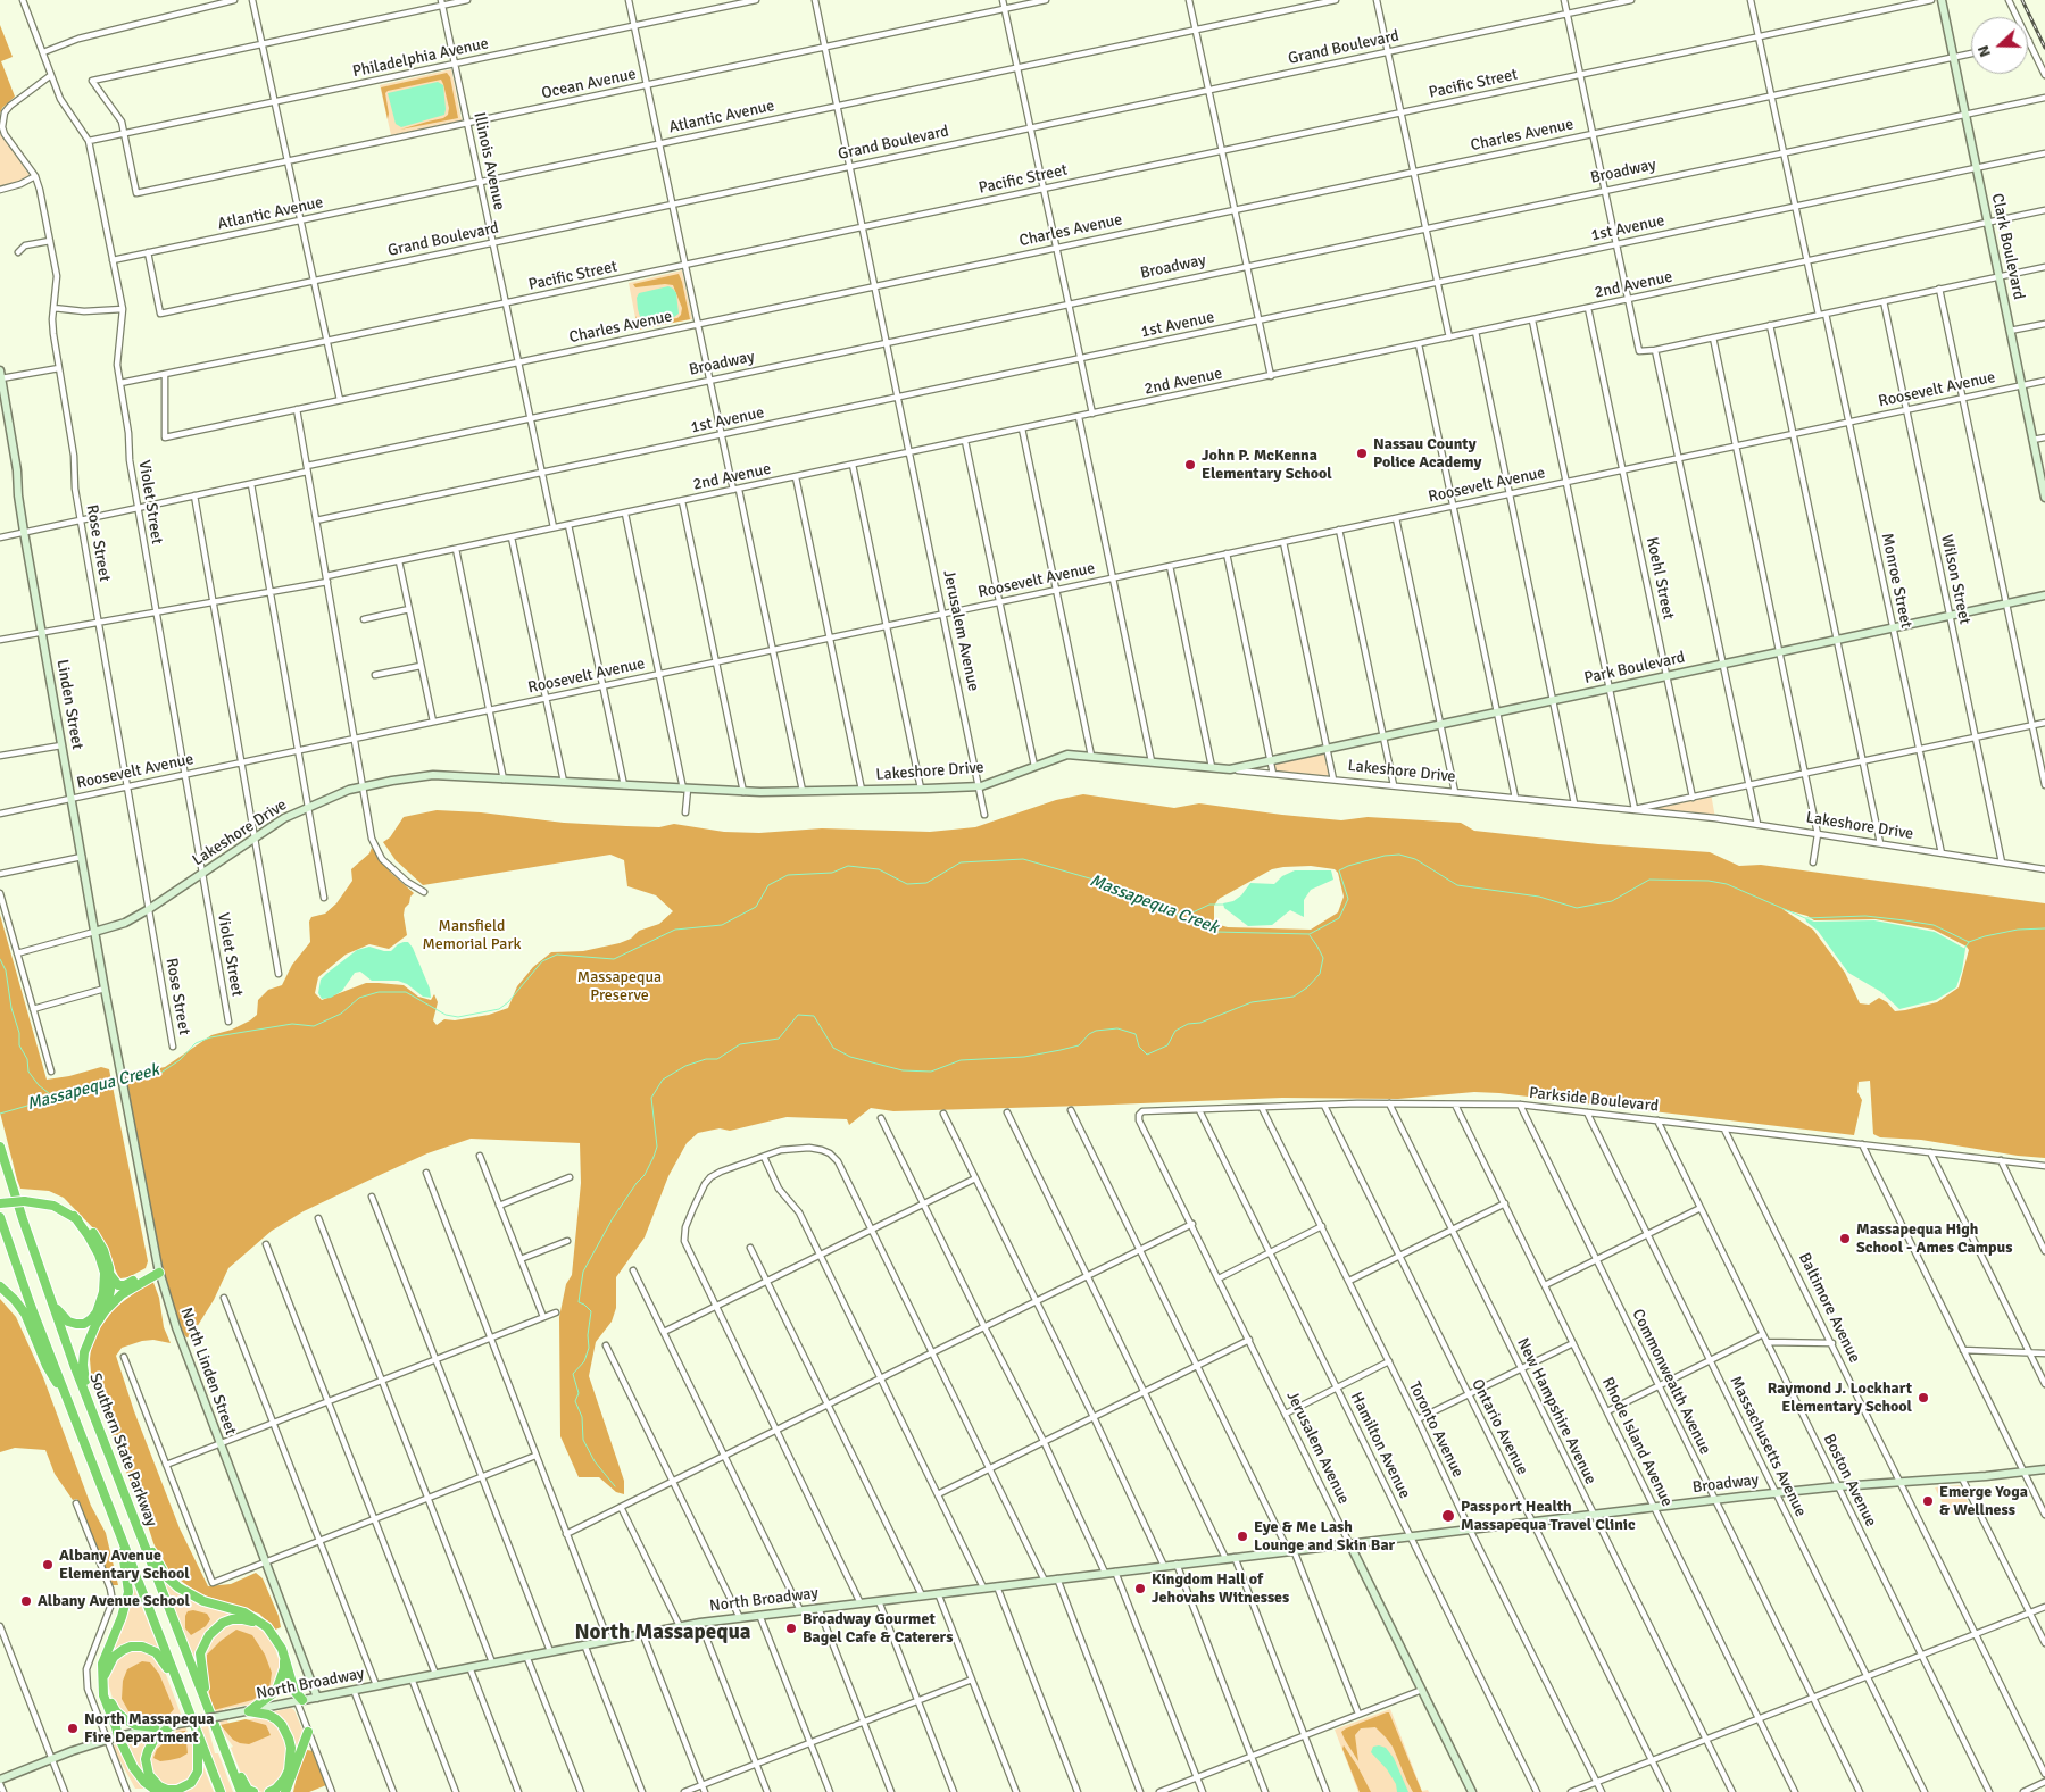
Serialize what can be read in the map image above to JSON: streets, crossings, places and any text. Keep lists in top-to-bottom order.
{
  "streets": {
    "highway": ["Southern State Parkway"],
    "street": [
      "Grand Boulevard",
      "Philadelphia Avenue",
      "Ocean Avenue",
      "Pacific Street",
      "Atlantic Avenue",
      "Charles Avenue",
      "Illinois Avenue",
      "Broadway",
      "1st Avenue",
      "Clark Boulevard",
      "2nd Avenue",
      "Roosevelt Avenue",
      "Violet Street",
      "Rose Street",
      "Koehl Street",
      "Wilson Street",
      "Monroe Street",
      "Jerusalem Avenue",
      "Park Boulevard",
      "Linden Street",
      "Lakeshore Drive",
      "Parkside Boulevard",
      "Baltimore Avenue",
      "North Linden Street",
      "Commonwealth Avenue",
      "New Hampshire Avenue",
      "Ontario Avenue",
      "Toronto Avenue",
      "Rhode Island Avenue",
      "Hamilton Avenue",
      "Massachusetts Avenue",
      "Boston Avenue",
      "North Broadway"
    ]
  },
  "crossings": [
    ["Grand Boulevard", "Atlantic Avenue"],
    ["Grand Boulevard", "Illinois Avenue"],
    ["Grand Boulevard", "Jerusalem Avenue"],
    ["Philadelphia Avenue", "Ocean Avenue"],
    ["Philadelphia Avenue", "Illinois Avenue"],
    ["Philadelphia Avenue", "Violet Street"],
    ["Ocean Avenue", "Illinois Avenue"],
    ["Ocean Avenue", "Jerusalem Avenue"],
    ["Pacific Street", "Charles Avenue"],
    ["Pacific Street", "Illinois Avenue"],
    ["Pacific Street", "Violet Street"],
    ["Pacific Street", "Jerusalem Avenue"],
    ["Atlantic Avenue", "Illinois Avenue"],
    ["Atlantic Avenue", "Violet Street"],
    ["Atlantic Avenue", "Jerusalem Avenue"],
    ["Charles Avenue", "Illinois Avenue"],
    ["Charles Avenue", "Clark Boulevard"],
    ["Charles Avenue", "Jerusalem Avenue"],
    ["Illinois Avenue", "Broadway"],
    ["Illinois Avenue", "1st Avenue"],
    ["Illinois Avenue", "2nd Avenue"],
    ["Broadway", "Clark Boulevard"],
    ["Broadway", "Violet Street"],
    ["Broadway", "Rose Street"],
    ["Broadway", "Jerusalem Avenue"],
    ["Broadway", "Linden Street"],
    ["Broadway", "Baltimore Avenue"],
    ["Broadway", "Commonwealth Avenue"],
    ["Broadway", "New Hampshire Avenue"],
    ["Broadway", "Ontario Avenue"],
    ["Broadway", "Toronto Avenue"],
    ["Broadway", "Rhode Island Avenue"],
    ["Broadway", "Hamilton Avenue"],
    ["Broadway", "Massachusetts Avenue"],
    ["Broadway", "Boston Avenue"],
    ["Broadway", "North Broadway"],
    ["1st Avenue", "Clark Boulevard"],
    ["1st Avenue", "Jerusalem Avenue"],
    ["Clark Boulevard", "2nd Avenue"],
    ["Clark Boulevard", "Roosevelt Avenue"],
    ["2nd Avenue", "Violet Street"],
    ["2nd Avenue", "Rose Street"],
    ["2nd Avenue", "Koehl Street"],
    ["2nd Avenue", "Jerusalem Avenue"],
    ["2nd Avenue", "Linden Street"],
    ["Roosevelt Avenue", "Violet Street"],
    ["Roosevelt Avenue", "Rose Street"],
    ["Roosevelt Avenue", "Koehl Street"],
    ["Roosevelt Avenue", "Wilson Street"],
    ["Roosevelt Avenue", "Monroe Street"],
    ["Roosevelt Avenue", "Jerusalem Avenue"],
    ["Roosevelt Avenue", "Linden Street"],
    ["Violet Street", "Rose Street"],
    ["Violet Street", "Lakeshore Drive"],
    ["Rose Street", "Lakeshore Drive"],
    ["Koehl Street", "Park Boulevard"],
    ["Wilson Street", "Park Boulevard"],
    ["Wilson Street", "Lakeshore Drive"],
    ["Monroe Street", "Park Boulevard"],
    ["Monroe Street", "Lakeshore Drive"],
    ["Jerusalem Avenue", "Lakeshore Drive"],
    ["Jerusalem Avenue", "Parkside Boulevard"],
    ["Jerusalem Avenue", "North Broadway"],
    ["Park Boulevard", "Lakeshore Drive"],
    ["Linden Street", "Lakeshore Drive"],
    ["Linden Street", "North Linden Street"],
    ["Parkside Boulevard", "Baltimore Avenue"],
    ["Parkside Boulevard", "Commonwealth Avenue"],
    ["Parkside Boulevard", "New Hampshire Avenue"],
    ["Parkside Boulevard", "Ontario Avenue"],
    ["Parkside Boulevard", "Toronto Avenue"],
    ["Parkside Boulevard", "Rhode Island Avenue"],
    ["Parkside Boulevard", "Hamilton Avenue"],
    ["Parkside Boulevard", "Massachusetts Avenue"],
    ["Parkside Boulevard", "Boston Avenue"],
    ["North Linden Street", "North Broadway"],
    ["Hamilton Avenue", "North Broadway"]
  ],
  "districts": ["North Massapequa"],
  "water": ["Massapequa Creek"],
  "parks": ["Mansfield Memorial Park", "Massapequa Preserve"],
  "places": [
    "Nassau County Police Academy",
    "John P. McKenna Elementary School",
    "Massapequa High School - Ames Campus",
    "Raymond J. Lockhart Elementary School",
    "Emerge Yoga & Wellness",
    "Passport Health Massapequa Travel Clinic",
    "Eye & Me Lash Lounge and Skin Bar",
    "Albany Avenue Elementary School",
    "Kingdom Hall of Jehovahs Witnesses",
    "Albany Avenue School",
    "Broadway Gourmet Bagel Cafe & Caterers",
    "North Massapequa Fire Department"
  ],
  "north": "left"
}
